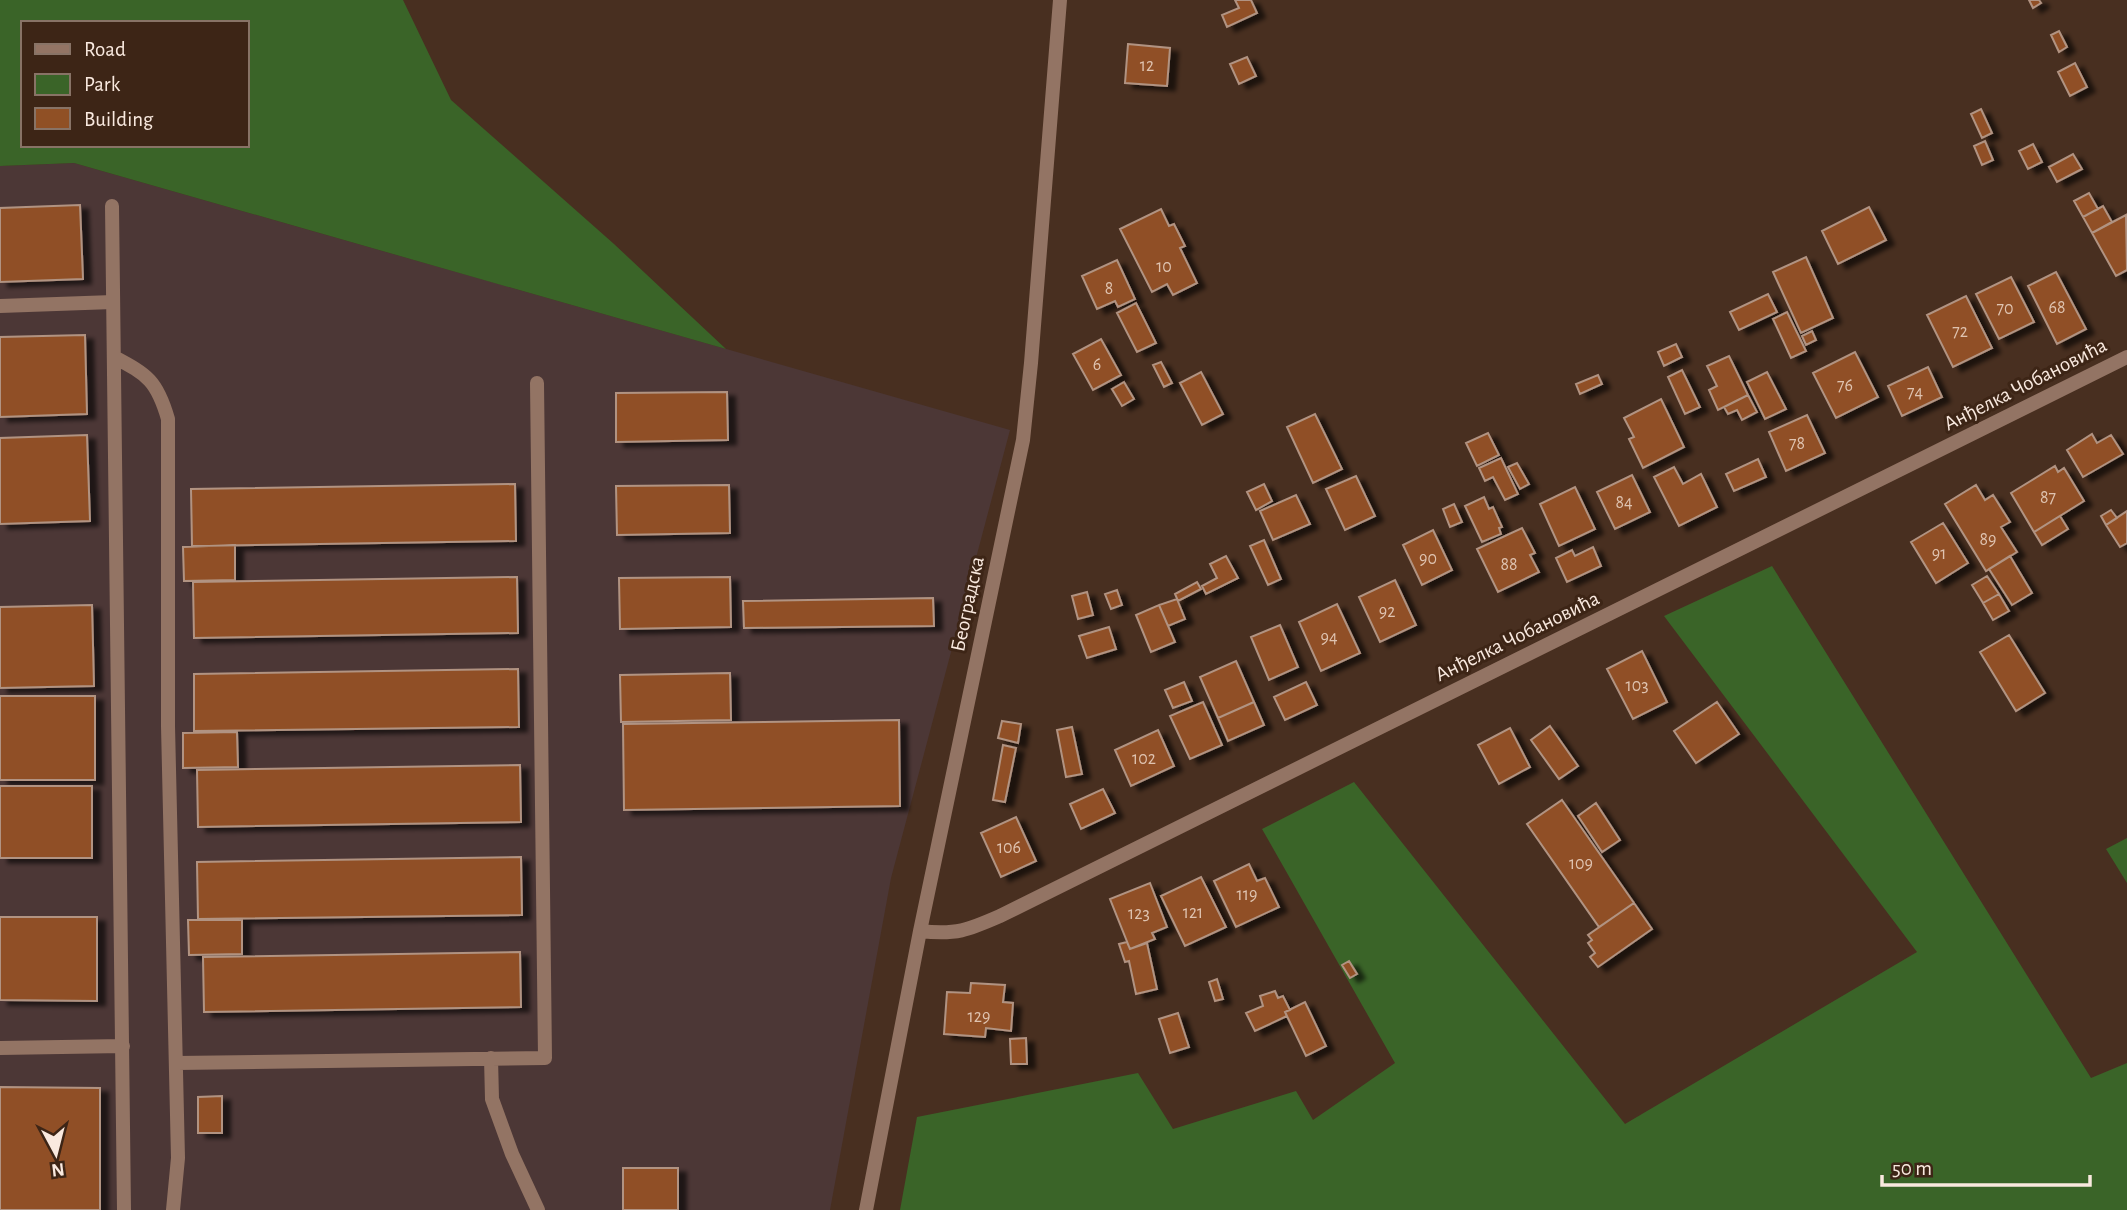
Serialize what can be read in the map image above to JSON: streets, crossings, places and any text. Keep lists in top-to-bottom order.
{
  "streets": {
    "street": ["Анђелка Чобановића", "Београдска"]
  },
  "crossings": [
    ["Анђелка Чобановића", "Београдска"]
  ],
  "house_numbers": [
    "12",
    "10",
    "8",
    "68",
    "70",
    "72",
    "6",
    "76",
    "74",
    "78",
    "87",
    "84",
    "89",
    "91",
    "90",
    "88",
    "92",
    "94",
    "103",
    "102",
    "106",
    "109",
    "119",
    "121",
    "123",
    "129"
  ],
  "legend": ["Road", "Park", "Building"],
  "scale_bar": "50 m",
  "north": "bottom"
}
